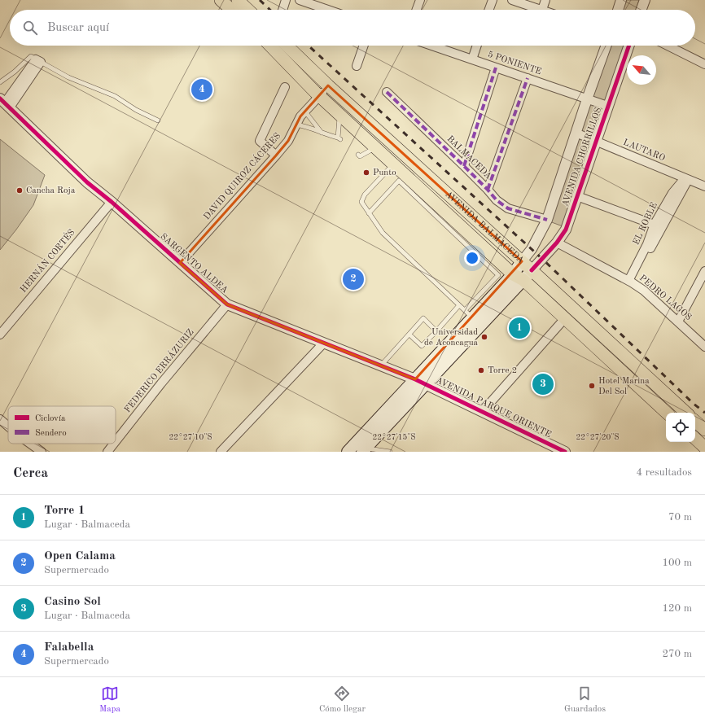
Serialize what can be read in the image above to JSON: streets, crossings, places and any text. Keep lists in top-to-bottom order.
{
  "streets": {
    "main road": ["AVENIDA CHORRILLOS", "AVENIDA BALMACEDA"],
    "street": [
      "5 PONIENTE",
      "LAUTARO",
      "BALMACEDA",
      "DAVID QUIROZ CÁCERES",
      "EL ROBLE",
      "HERNÁN CORTÉS",
      "SARGENTO ALDEA",
      "PEDRO LAGOS",
      "FEDERICO ERRÁZURIZ",
      "AVENIDA PARQUE ORIENTE"
    ]
  },
  "crossings": [
    ["5 PONIENTE", "AVENIDA CHORRILLOS"],
    ["LAUTARO", "AVENIDA CHORRILLOS"],
    ["LAUTARO", "EL ROBLE"],
    ["AVENIDA CHORRILLOS", "BALMACEDA"],
    ["AVENIDA CHORRILLOS", "AVENIDA BALMACEDA"],
    ["AVENIDA CHORRILLOS", "SARGENTO ALDEA"],
    ["AVENIDA CHORRILLOS", "PEDRO LAGOS"],
    ["AVENIDA CHORRILLOS", "AVENIDA PARQUE ORIENTE"],
    ["DAVID QUIROZ CÁCERES", "AVENIDA BALMACEDA"],
    ["DAVID QUIROZ CÁCERES", "SARGENTO ALDEA"],
    ["EL ROBLE", "PEDRO LAGOS"],
    ["HERNÁN CORTÉS", "SARGENTO ALDEA"],
    ["SARGENTO ALDEA", "FEDERICO ERRÁZURIZ"],
    ["SARGENTO ALDEA", "AVENIDA PARQUE ORIENTE"]
  ],
  "places": [
    "Punto",
    "Cancha Roja",
    "Universidad de Aconcagua",
    "Torre 2",
    "Hotel Marina Del Sol"
  ],
  "legend": ["Ciclovía", "Sendero"],
  "north": "top left",
  "page": {
    "search": "Buscar aquí",
    "pins": [
      "4",
      "2",
      "1",
      "3"
    ],
    "heading": ["Cerca", "4 resultados"],
    "list": [
      {
        "mark": "1",
        "name": "Torre 1",
        "note": "Lugar · Balmaceda",
        "value": "70 m"
      },
      {
        "mark": "2",
        "name": "Open Calama",
        "note": "Supermercado",
        "value": "100 m"
      },
      {
        "mark": "3",
        "name": "Casino Sol",
        "note": "Lugar · Balmaceda",
        "value": "120 m"
      },
      {
        "mark": "4",
        "name": "Falabella",
        "note": "Supermercado",
        "value": "270 m"
      }
    ],
    "nav": ["Mapa", "Cómo llegar", "Guardados"]
  },
  "coordinates": ["22°27'10\"S", "22°27'15\"S", "22°27'20\"S"]
}
